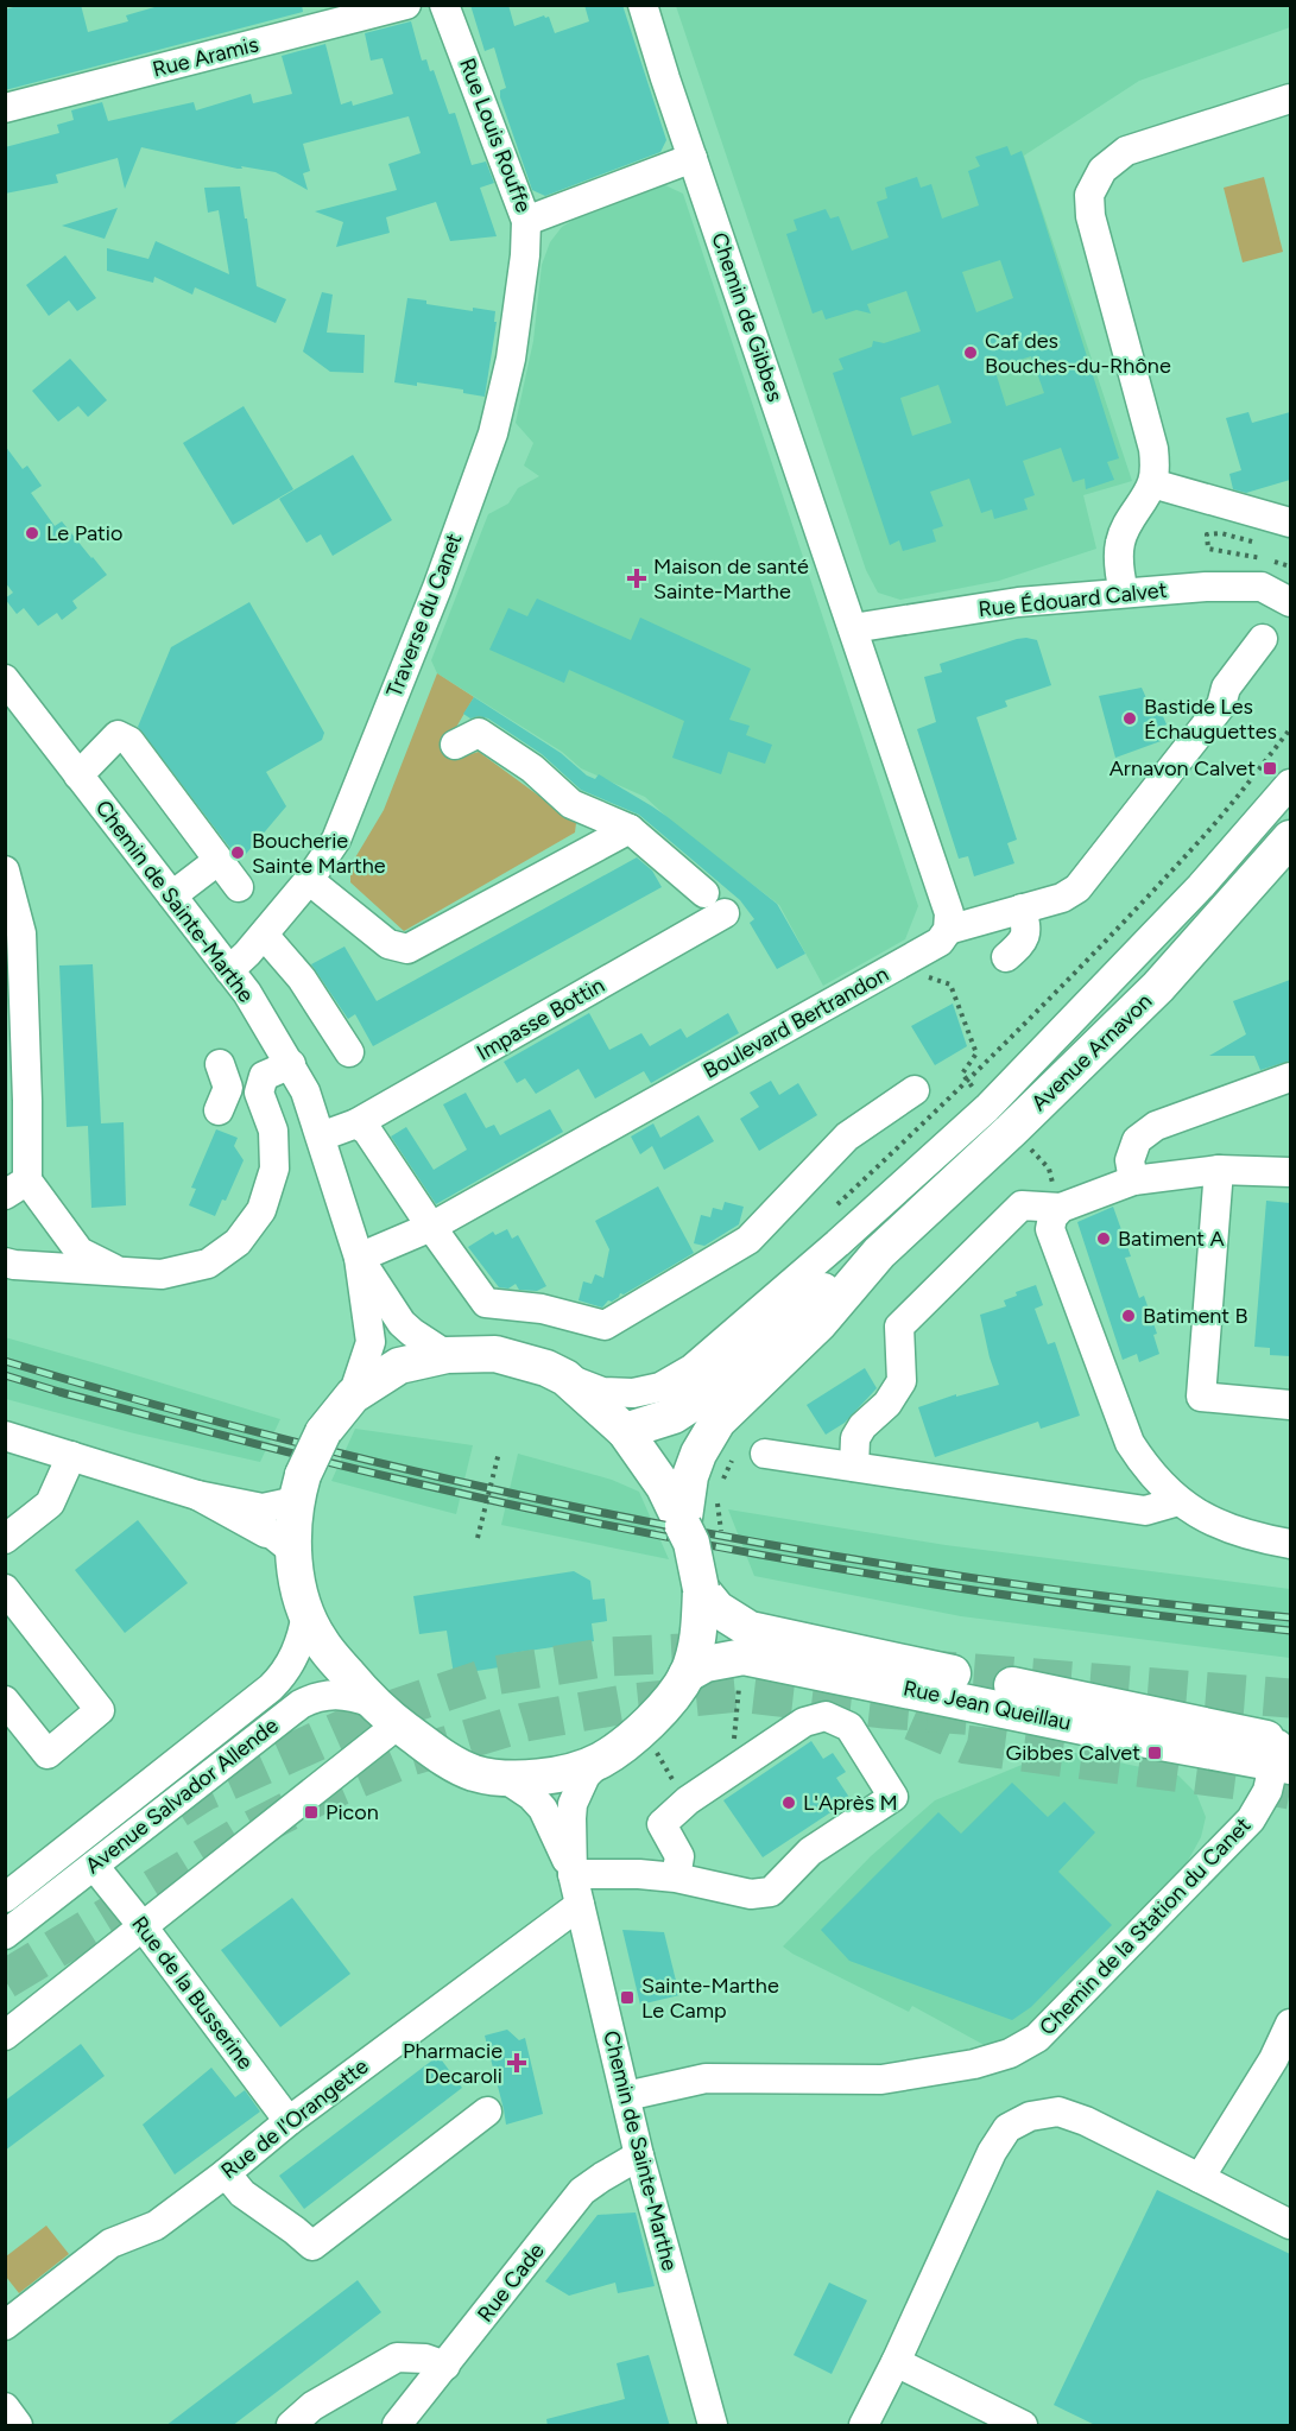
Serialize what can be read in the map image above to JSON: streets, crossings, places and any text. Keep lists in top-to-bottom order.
{
  "streets": {
    "main road": ["Avenue Arnavon", "Rue Jean Queillau"],
    "street": [
      "Rue Aramis",
      "Rue Louis Rouffe",
      "Chemin de Gibbes",
      "Rue Édouard Calvet",
      "Traverse du Canet",
      "Chemin de Sainte-Marthe",
      "Impasse Bottin",
      "Boulevard Bertrandon",
      "Avenue Salvador Allende",
      "Chemin de la Station du Canet",
      "Rue de la Busserine",
      "Rue de l'Orangette",
      "Rue Cade"
    ]
  },
  "crossings": [
    ["Rue Louis Rouffe", "Chemin de Gibbes"],
    ["Rue Louis Rouffe", "Traverse du Canet"],
    ["Chemin de Gibbes", "Rue Édouard Calvet"],
    ["Traverse du Canet", "Chemin de Sainte-Marthe"],
    ["Chemin de Sainte-Marthe", "Boulevard Bertrandon"],
    ["Chemin de Sainte-Marthe", "Chemin de la Station du Canet"],
    ["Chemin de Sainte-Marthe", "Rue de l'Orangette"],
    ["Chemin de Sainte-Marthe", "Rue Cade"],
    ["Avenue Arnavon", "Rue Jean Queillau"],
    ["Rue Jean Queillau", "Chemin de la Station du Canet"],
    ["Avenue Salvador Allende", "Rue de la Busserine"],
    ["Rue de la Busserine", "Rue de l'Orangette"]
  ],
  "places": {
    "other": [
      "Caf des Bouches-du-Rhône",
      "Le Patio",
      "Bastide Les Échauguettes",
      "Boucherie Sainte Marthe",
      "Batiment A",
      "Batiment B",
      "L'Après M"
    ],
    "health": ["Maison de santé Sainte-Marthe", "Pharmacie Decaroli"],
    "transit": [
      "Arnavon Calvet",
      "Gibbes Calvet",
      "Picon",
      "Sainte-Marthe Le Camp"
    ]
  }
}
